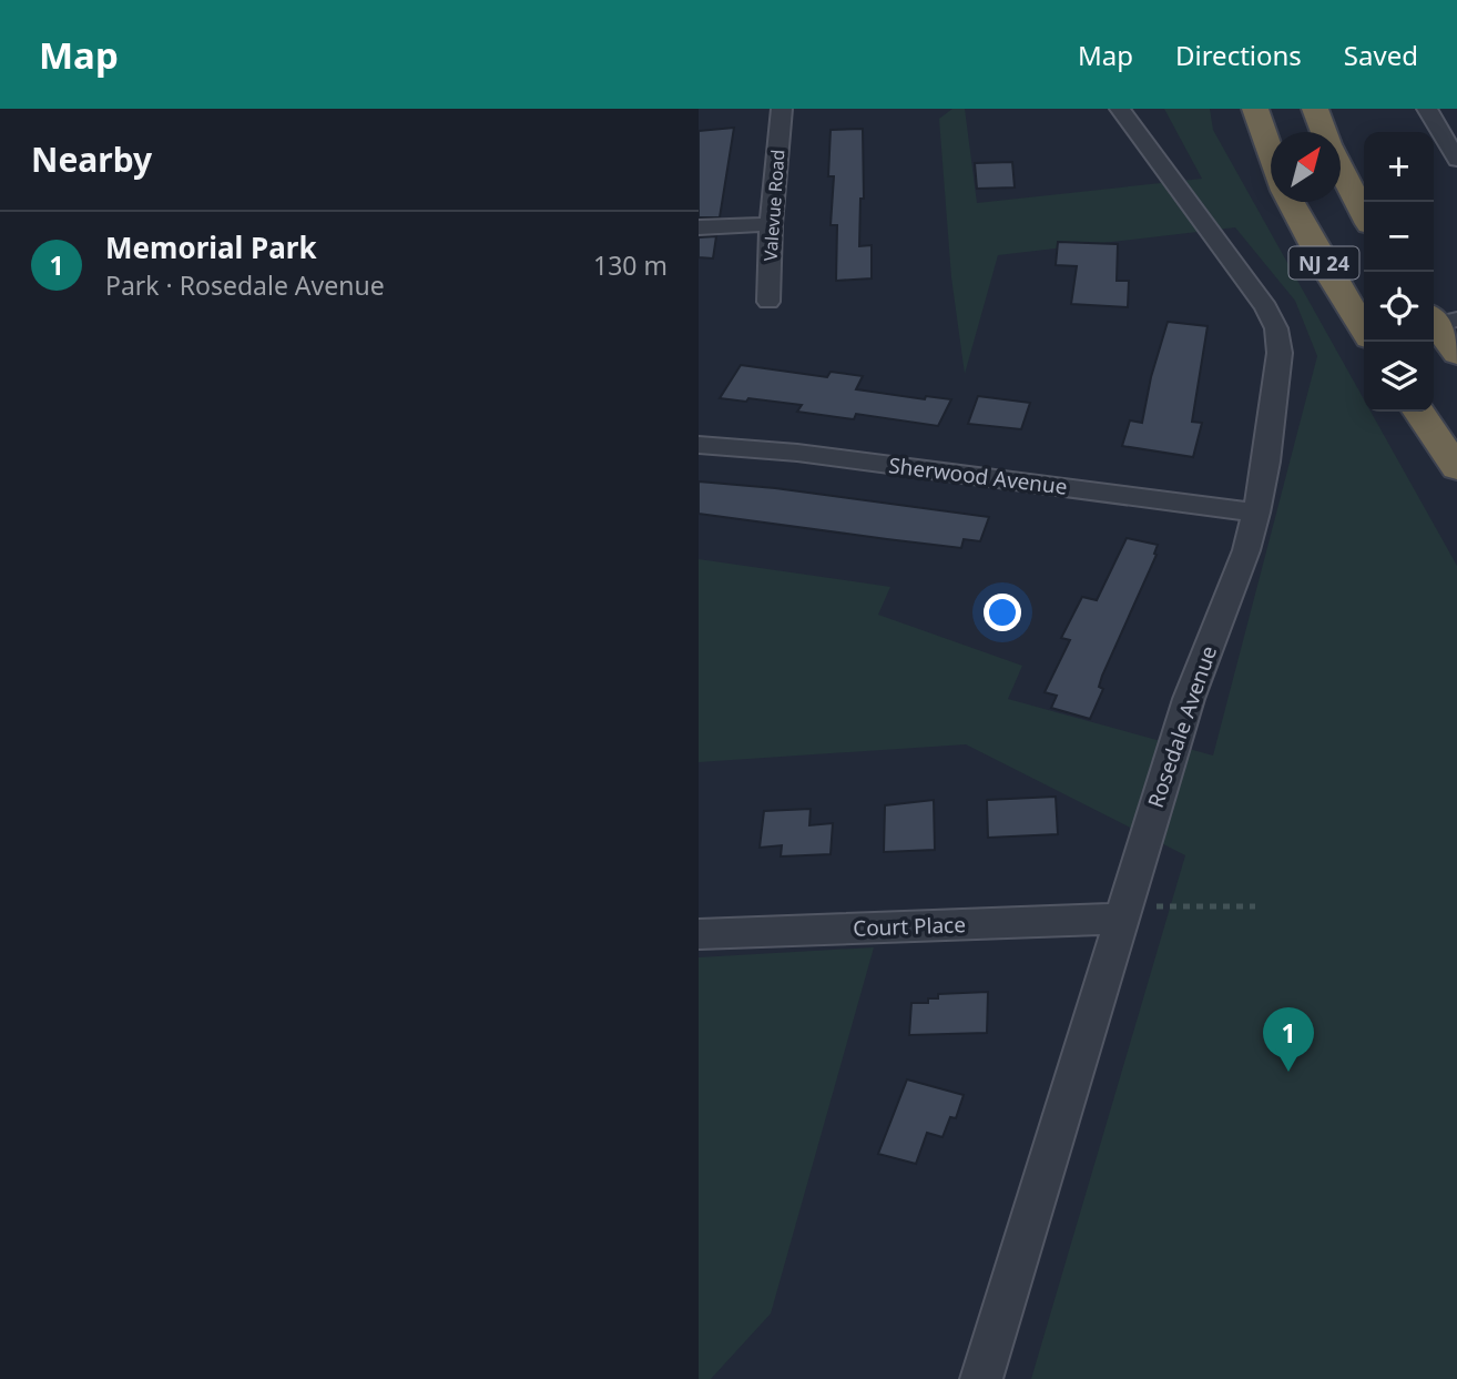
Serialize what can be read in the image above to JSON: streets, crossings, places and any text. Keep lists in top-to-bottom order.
{
  "streets": {
    "highway": ["NJ 24"],
    "street": [
      "Valevue Road",
      "Sherwood Avenue",
      "Rosedale Avenue",
      "Court Place"
    ]
  },
  "crossings": [
    ["Sherwood Avenue", "Rosedale Avenue"],
    ["Rosedale Avenue", "Court Place"]
  ],
  "north": "top right",
  "page": {
    "header": "Map",
    "nav": ["Map", "Directions", "Saved"],
    "heading": "Nearby",
    "map_buttons": ["+", "−"],
    "list": [
      {
        "mark": "1",
        "name": "Memorial Park",
        "note": "Park · Rosedale Avenue",
        "value": "130 m"
      }
    ],
    "pins": "1"
  }
}
